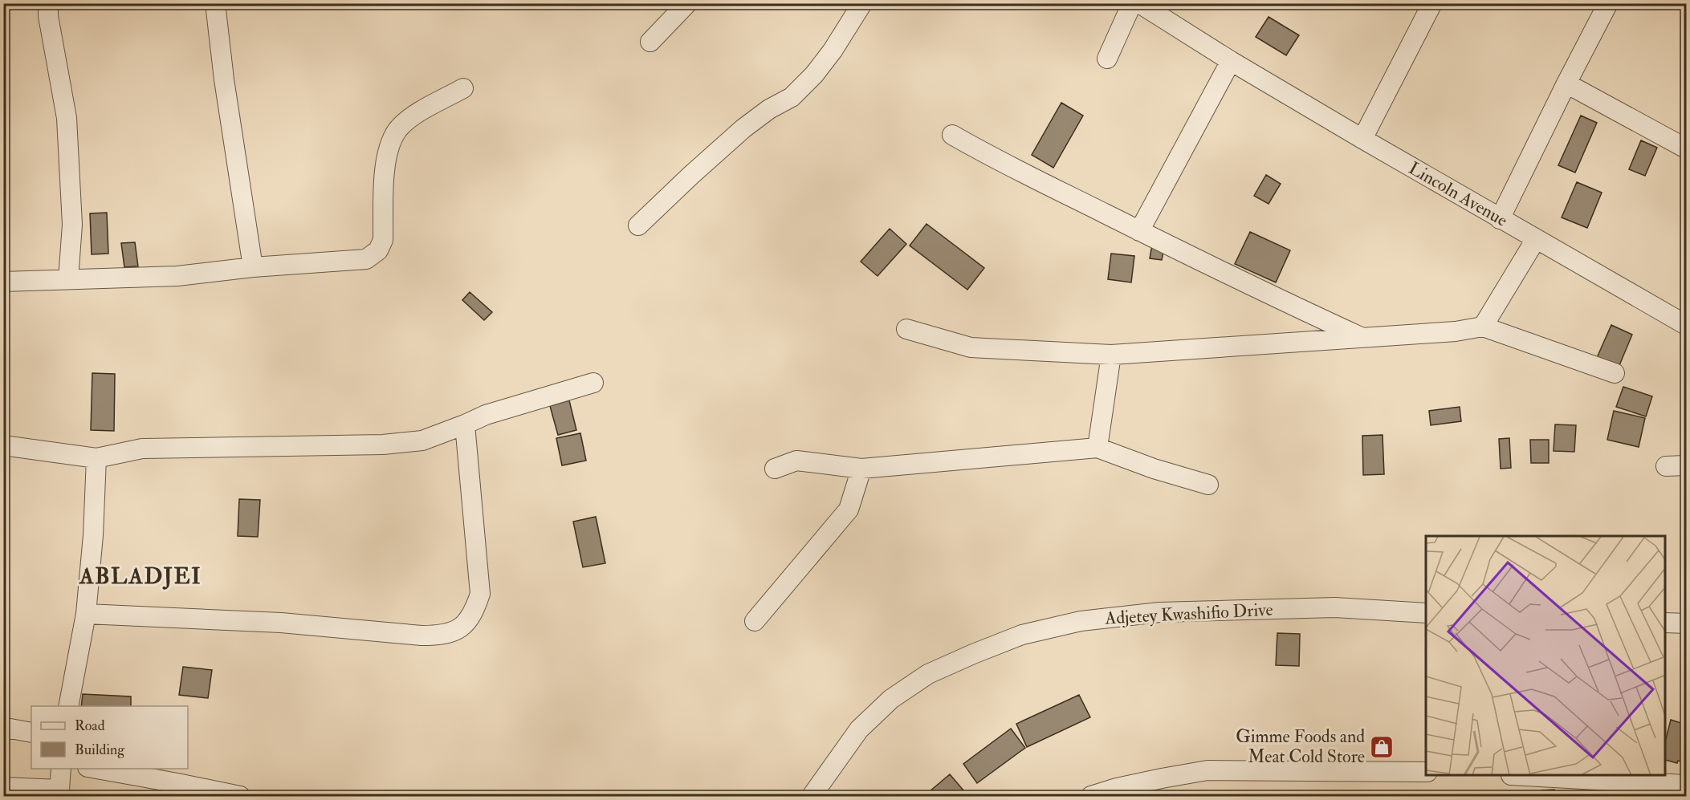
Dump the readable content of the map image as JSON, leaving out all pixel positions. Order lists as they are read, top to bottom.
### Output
{
  "streets": {
    "street": ["Lincoln Avenue", "Adjetey Kwashifio Drive"]
  },
  "districts": ["ABLADJEI"],
  "places": {
    "shop": ["Gimme Foods and Meat Cold Store"]
  },
  "legend": ["Road", "Building"]
}
